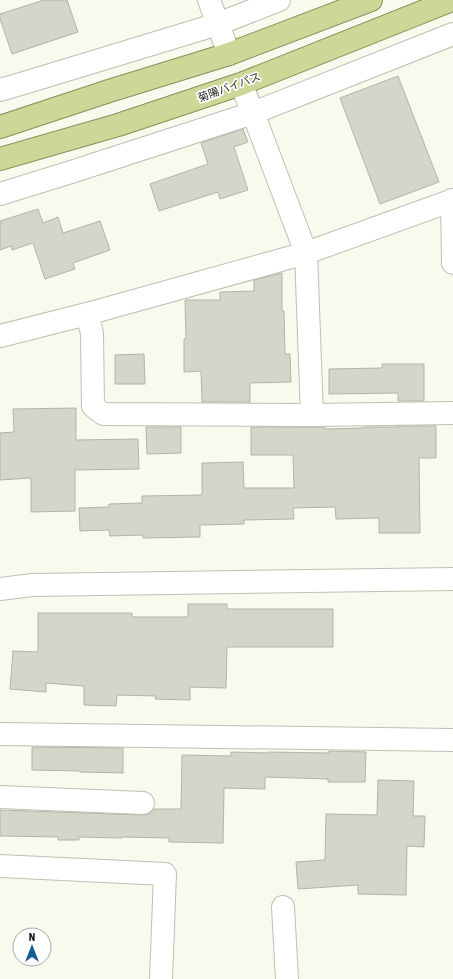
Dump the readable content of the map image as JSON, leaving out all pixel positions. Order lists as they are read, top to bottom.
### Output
{
  "streets": {
    "highway": ["菊陽バイパス"]
  },
  "north": "top"
}
